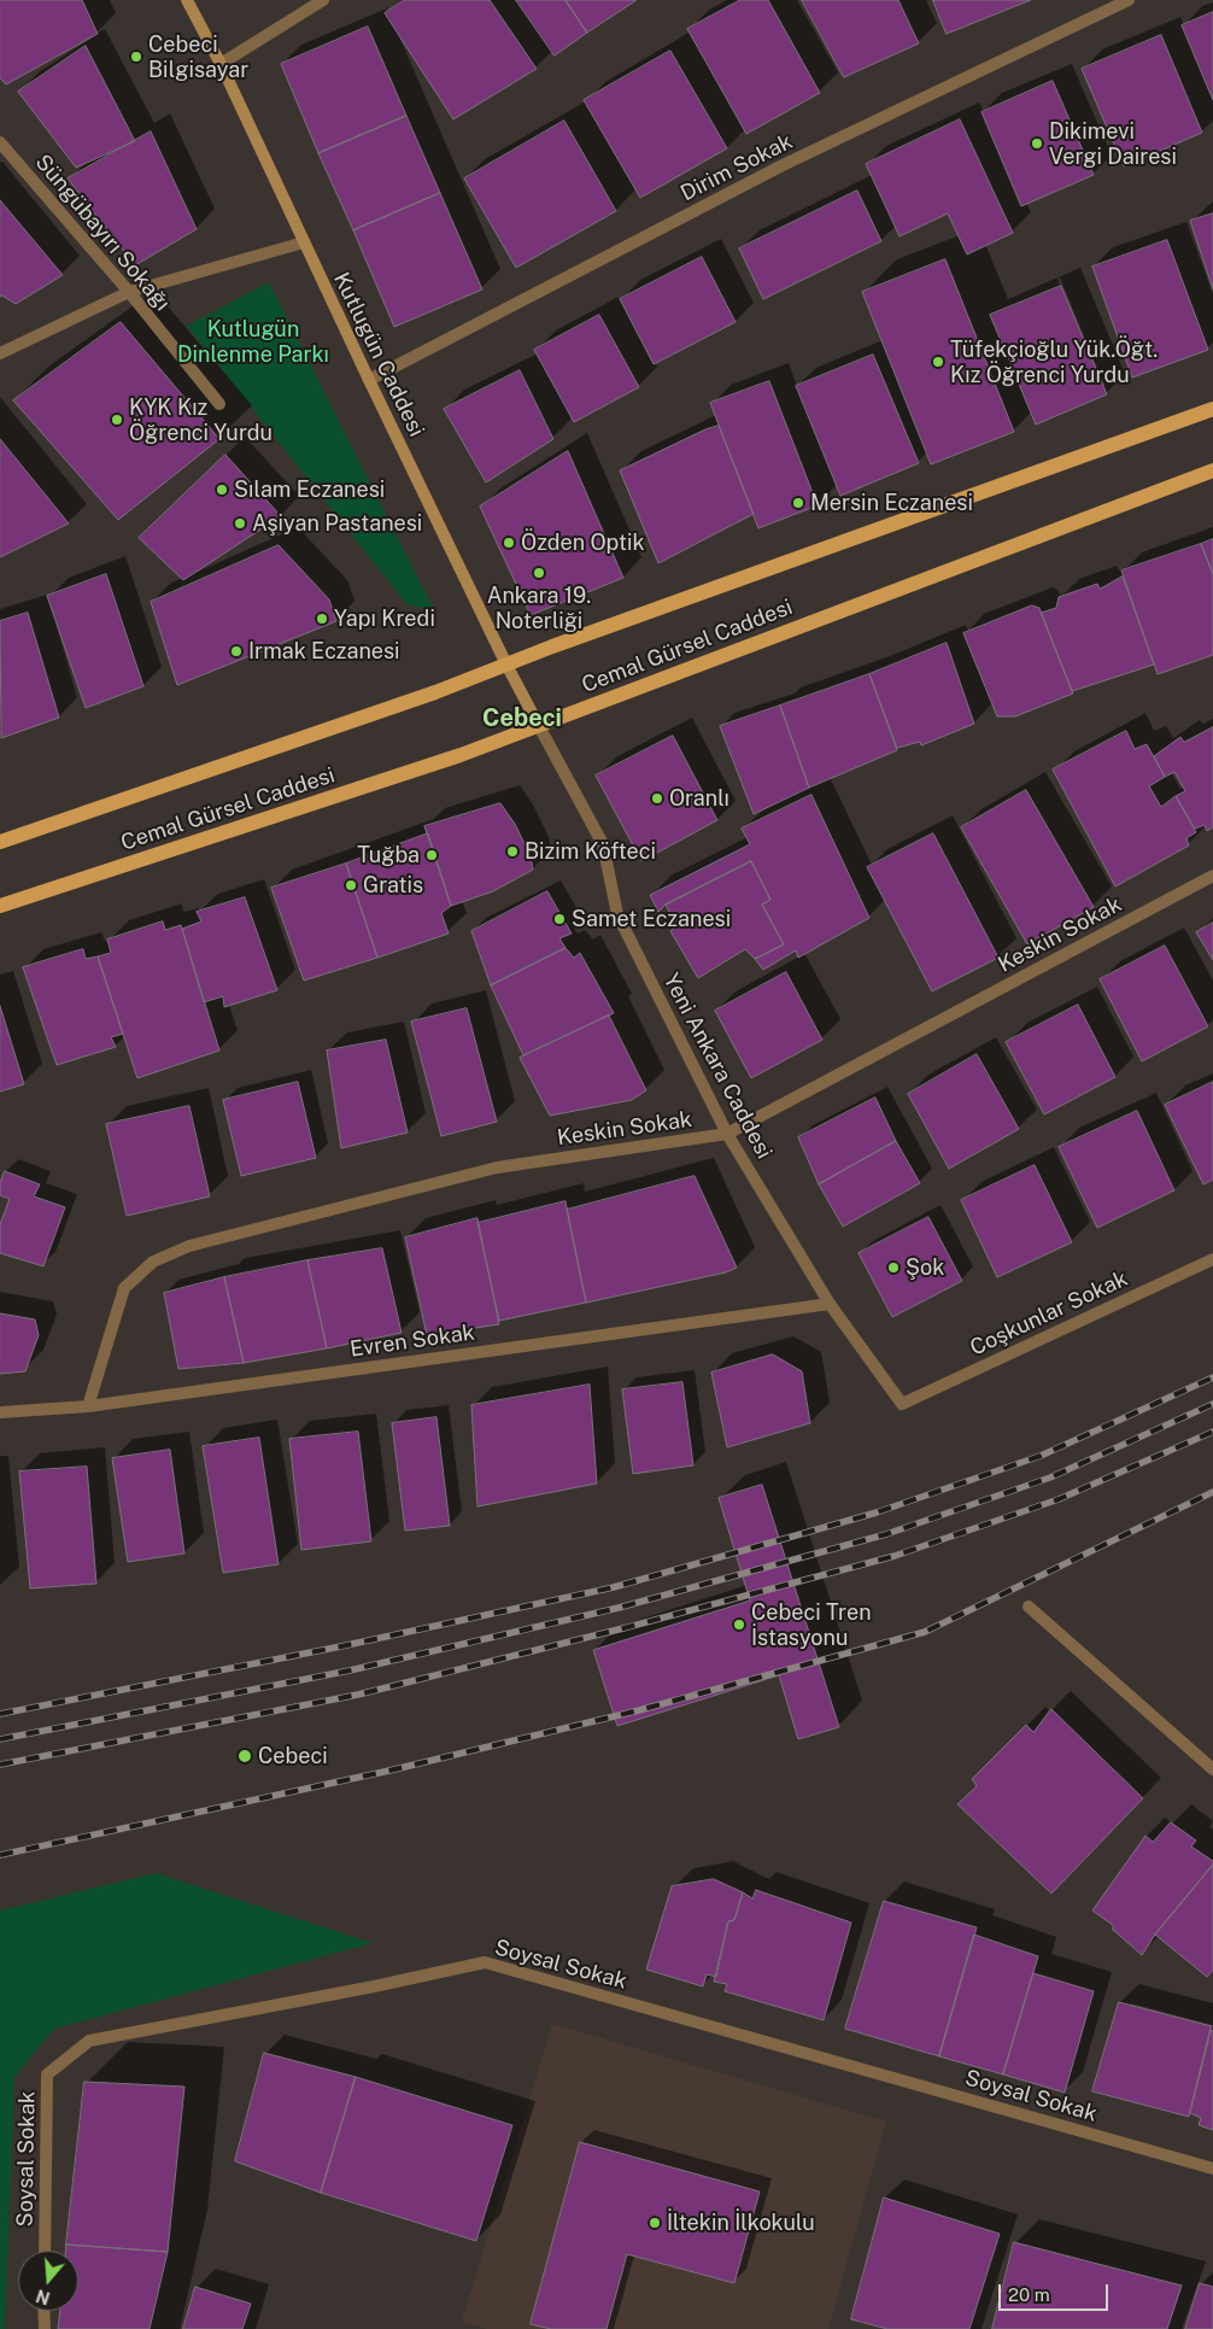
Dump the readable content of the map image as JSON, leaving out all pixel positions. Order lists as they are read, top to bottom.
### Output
{
  "streets": {
    "main road": ["Cemal Gürsel Caddesi"],
    "street": [
      "Dirim Sokak",
      "Süngübayırı Sokağı",
      "Kutlugün Caddesi",
      "Keskin Sokak",
      "Yeni Ankara Caddesi",
      "Coşkunlar Sokak",
      "Evren Sokak",
      "Soysal Sokak"
    ]
  },
  "crossings": [
    ["Dirim Sokak", "Kutlugün Caddesi"],
    ["Kutlugün Caddesi", "Cemal Gürsel Caddesi"],
    ["Kutlugün Caddesi", "Yeni Ankara Caddesi"],
    ["Cemal Gürsel Caddesi", "Yeni Ankara Caddesi"],
    ["Keskin Sokak", "Yeni Ankara Caddesi"],
    ["Keskin Sokak", "Evren Sokak"],
    ["Yeni Ankara Caddesi", "Coşkunlar Sokak"],
    ["Yeni Ankara Caddesi", "Evren Sokak"]
  ],
  "districts": ["Cebeci"],
  "parks": ["Kutlugün Dinlenme Parkı"],
  "places": [
    "Cebeci Bilgisayar",
    "Dikimevi Vergi Dairesi",
    "Tüfekçioğlu Yük.Öğt. Kız Öğrenci Yurdu",
    "KYK Kız Öğrenci Yurdu",
    "Sılam Eczanesi",
    "Mersin Eczanesi",
    "Aşiyan Pastanesi",
    "Özden Optik",
    "Ankara 19. Noterliği",
    "Yapı Kredi",
    "Irmak Eczanesi",
    "Oranlı",
    "Bizim Köfteci",
    "Tuğba",
    "Gratis",
    "Samet Eczanesi",
    "Şok",
    "Cebeci Tren İstasyonu",
    "Cebeci",
    "İltekin İlkokulu"
  ],
  "scale_bar": "20 m",
  "north": "bottom"
}
